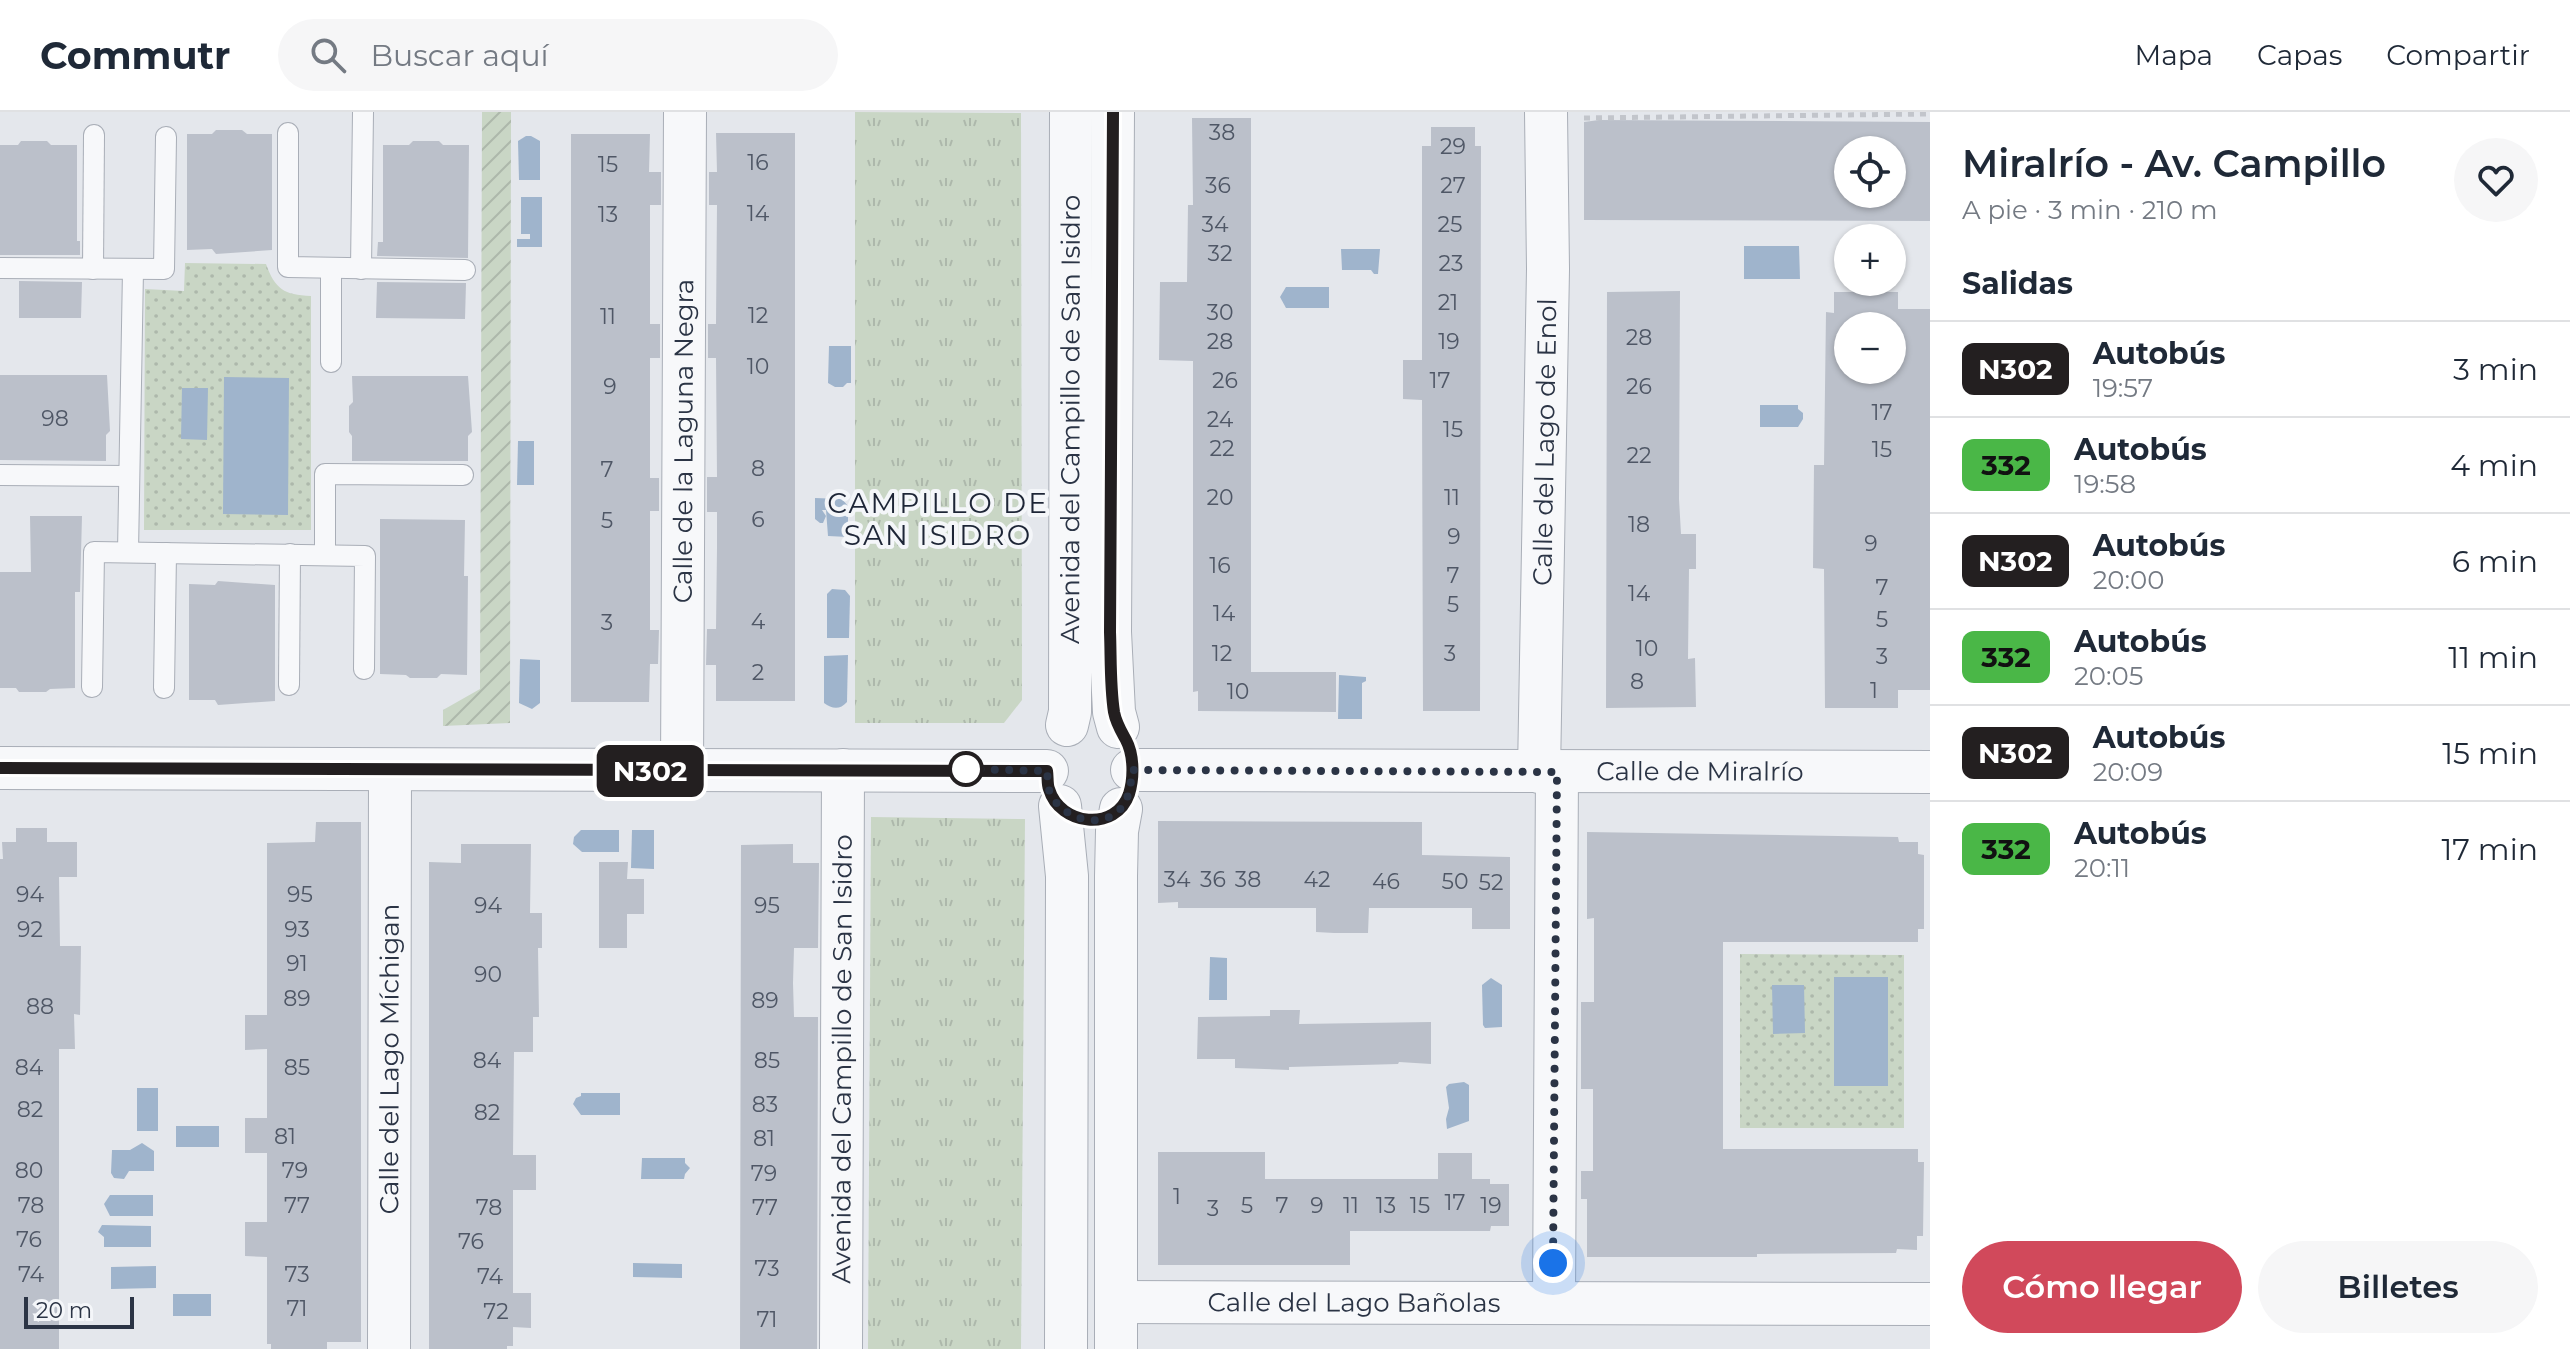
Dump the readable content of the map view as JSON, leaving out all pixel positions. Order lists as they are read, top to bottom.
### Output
{
  "streets": {
    "street": [
      "Avenida del Campillo de San Isidro",
      "Calle de la Laguna Negra",
      "Calle del Lago de Enol",
      "Calle de Miralrío",
      "Calle del Lago Míchigan",
      "Calle del Lago Bañolas"
    ]
  },
  "crossings": [
    ["Avenida del Campillo de San Isidro", "Calle de Miralrío"],
    ["Calle del Lago de Enol", "Calle de Miralrío"],
    ["Calle del Lago de Enol", "Calle del Lago Bañolas"]
  ],
  "districts": ["CAMPILLO DE SAN ISIDRO"],
  "lines": ["bus line N302"],
  "house_numbers": [
    "38",
    "29",
    "16",
    "15",
    "36",
    "27",
    "14",
    "13",
    "34",
    "25",
    "32",
    "23",
    "21",
    "30",
    "12",
    "11",
    "28",
    "28",
    "19",
    "10",
    "26",
    "17",
    "9",
    "26",
    "17",
    "98",
    "24",
    "15",
    "22",
    "15",
    "22",
    "8",
    "7",
    "20",
    "11",
    "6",
    "5",
    "18",
    "9",
    "9",
    "16",
    "7",
    "7",
    "14",
    "5",
    "14",
    "5",
    "4",
    "3",
    "10",
    "12",
    "3",
    "3",
    "2",
    "8",
    "1",
    "10",
    "34",
    "36",
    "38",
    "42",
    "46",
    "50",
    "52",
    "94",
    "95",
    "94",
    "95",
    "92",
    "93",
    "91",
    "90",
    "89",
    "89",
    "88",
    "84",
    "85",
    "84",
    "85",
    "83",
    "82",
    "82",
    "81",
    "81",
    "80",
    "79",
    "79",
    "1",
    "17",
    "78",
    "77",
    "5",
    "7",
    "9",
    "11",
    "13",
    "15",
    "19",
    "78",
    "77",
    "3",
    "76",
    "76",
    "73",
    "74",
    "73",
    "74",
    "71",
    "72",
    "71"
  ],
  "scale_bar": "20 m",
  "page": {
    "header": "Commutr",
    "search": "Buscar aquí",
    "nav": ["Mapa", "Capas", "Compartir"],
    "on_map": "N302",
    "heading": [
      ["Miralrío - Av. Campillo", "A pie · 3 min · 210 m"],
      "Salidas"
    ],
    "map_buttons": ["+", "−"],
    "list": [
      {
        "mark": "N302",
        "name": "Autobús",
        "note": "19:57",
        "value": "3 min"
      },
      {
        "mark": "332",
        "name": "Autobús",
        "note": "19:58",
        "value": "4 min"
      },
      {
        "mark": "N302",
        "name": "Autobús",
        "note": "20:00",
        "value": "6 min"
      },
      {
        "mark": "332",
        "name": "Autobús",
        "note": "20:05",
        "value": "11 min"
      },
      {
        "mark": "N302",
        "name": "Autobús",
        "note": "20:09",
        "value": "15 min"
      },
      {
        "mark": "332",
        "name": "Autobús",
        "note": "20:11",
        "value": "17 min"
      }
    ],
    "buttons": ["Cómo llegar", "Billetes"],
    "scale": "20 m"
  }
}
